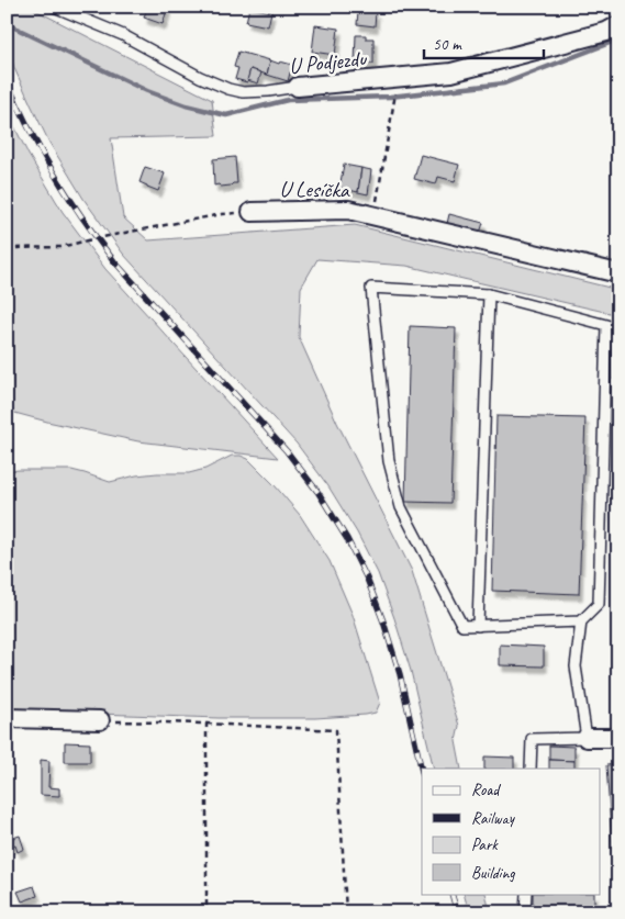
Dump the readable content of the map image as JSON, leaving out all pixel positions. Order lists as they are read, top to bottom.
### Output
{
  "streets": {
    "street": ["U Podjezdu", "U Lesíčka"]
  },
  "legend": [
    "Road",
    "Railway",
    "Park",
    "Building"
  ],
  "scale_bar": "50 m"
}
